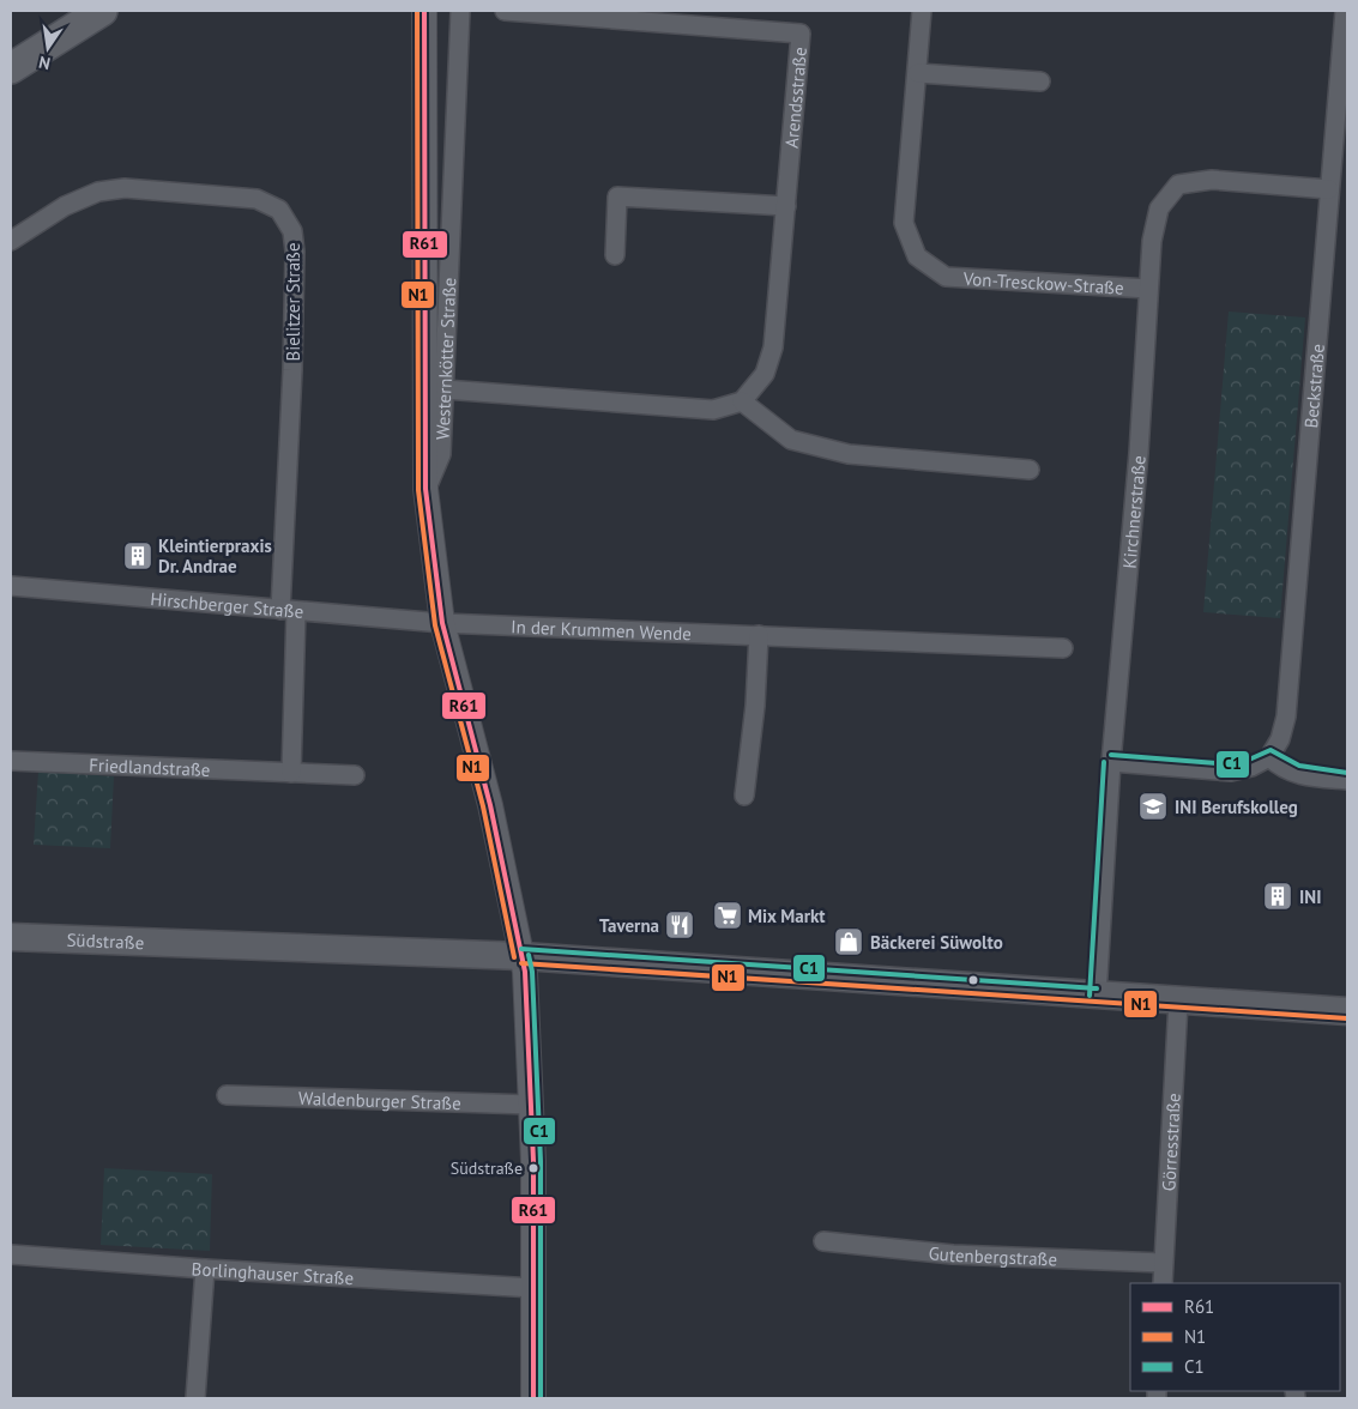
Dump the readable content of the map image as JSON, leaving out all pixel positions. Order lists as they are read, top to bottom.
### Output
{
  "streets": {
    "main road": ["Südstraße"],
    "street": [
      "Arendsstraße",
      "Von-Tresckow-Straße",
      "Bielitzer Straße",
      "Westernkötter Straße",
      "Beckstraße",
      "Kirchnerstraße",
      "Hirschberger Straße",
      "In der Krummen Wende",
      "Friedlandstraße",
      "Waldenburger Straße",
      "Görresstraße",
      "Gutenbergstraße",
      "Borlinghauser Straße"
    ]
  },
  "crossings": [
    ["Von-Tresckow-Straße", "Kirchnerstraße"],
    ["Bielitzer Straße", "Hirschberger Straße"],
    ["Westernkötter Straße", "Hirschberger Straße"],
    ["Westernkötter Straße", "In der Krummen Wende"],
    ["Westernkötter Straße", "Südstraße"],
    ["Westernkötter Straße", "Waldenburger Straße"],
    ["Westernkötter Straße", "Borlinghauser Straße"],
    ["Beckstraße", "Kirchnerstraße"],
    ["Kirchnerstraße", "Südstraße"],
    ["Hirschberger Straße", "In der Krummen Wende"],
    ["Südstraße", "Görresstraße"],
    ["Görresstraße", "Gutenbergstraße"]
  ],
  "places": {
    "building": ["Kleintierpraxis Dr. Andrae", "INI"],
    "school or university": ["INI Berufskolleg"],
    "supermarket": ["Mix Markt"],
    "restaurant": ["Taverna"],
    "shop": ["Bäckerei Süwolto"],
    "other": ["Südstraße"]
  },
  "lines": ["transit line R61", "transit line N1", "transit line C1"],
  "legend": ["R61", "N1", "C1"],
  "north": "bottom"
}
